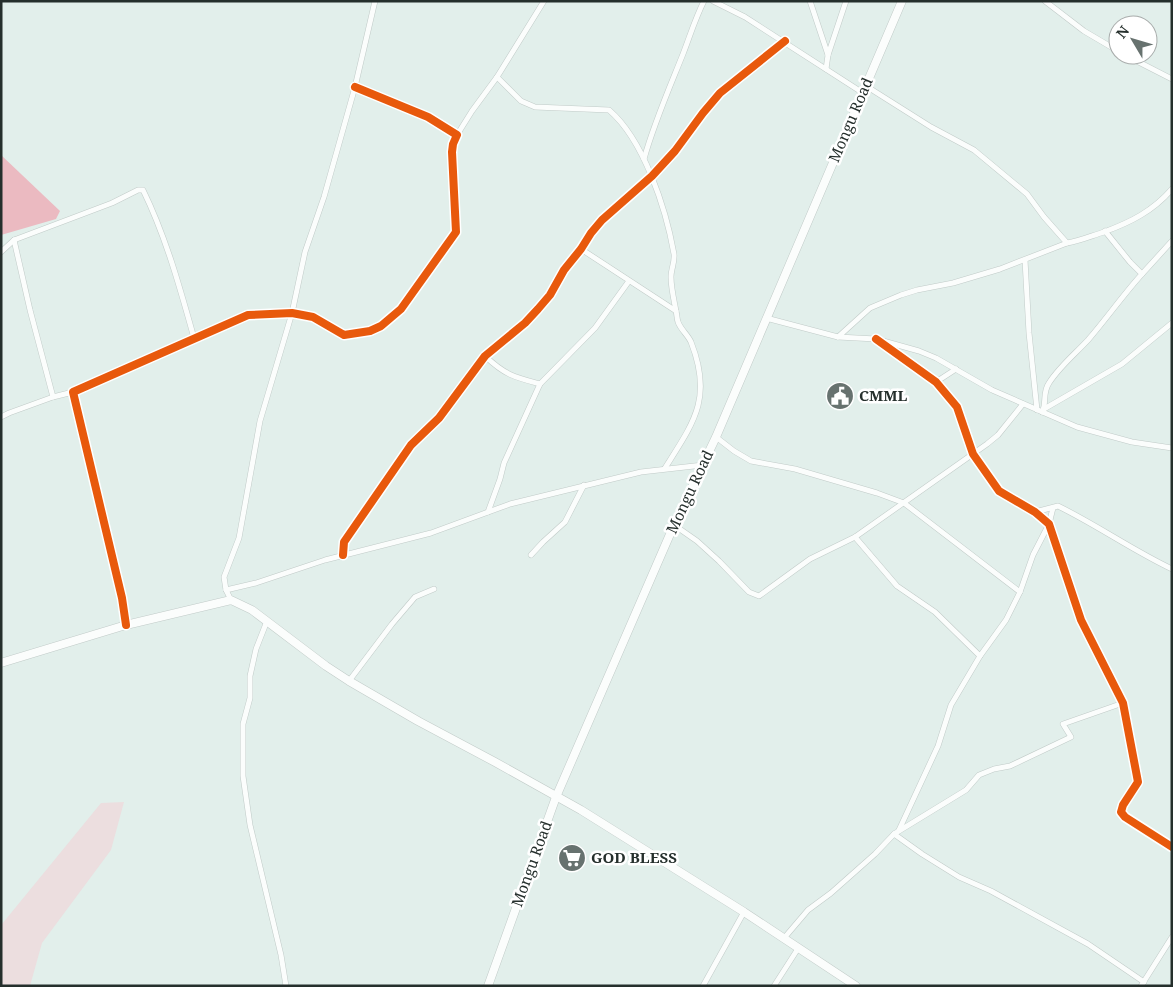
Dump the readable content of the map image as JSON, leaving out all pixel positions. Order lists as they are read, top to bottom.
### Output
{
  "streets": {
    "main road": ["Mongu Road"]
  },
  "places": {
    "public building": ["CMML"],
    "supermarket": ["GOD BLESS"]
  },
  "north": "top left"
}
